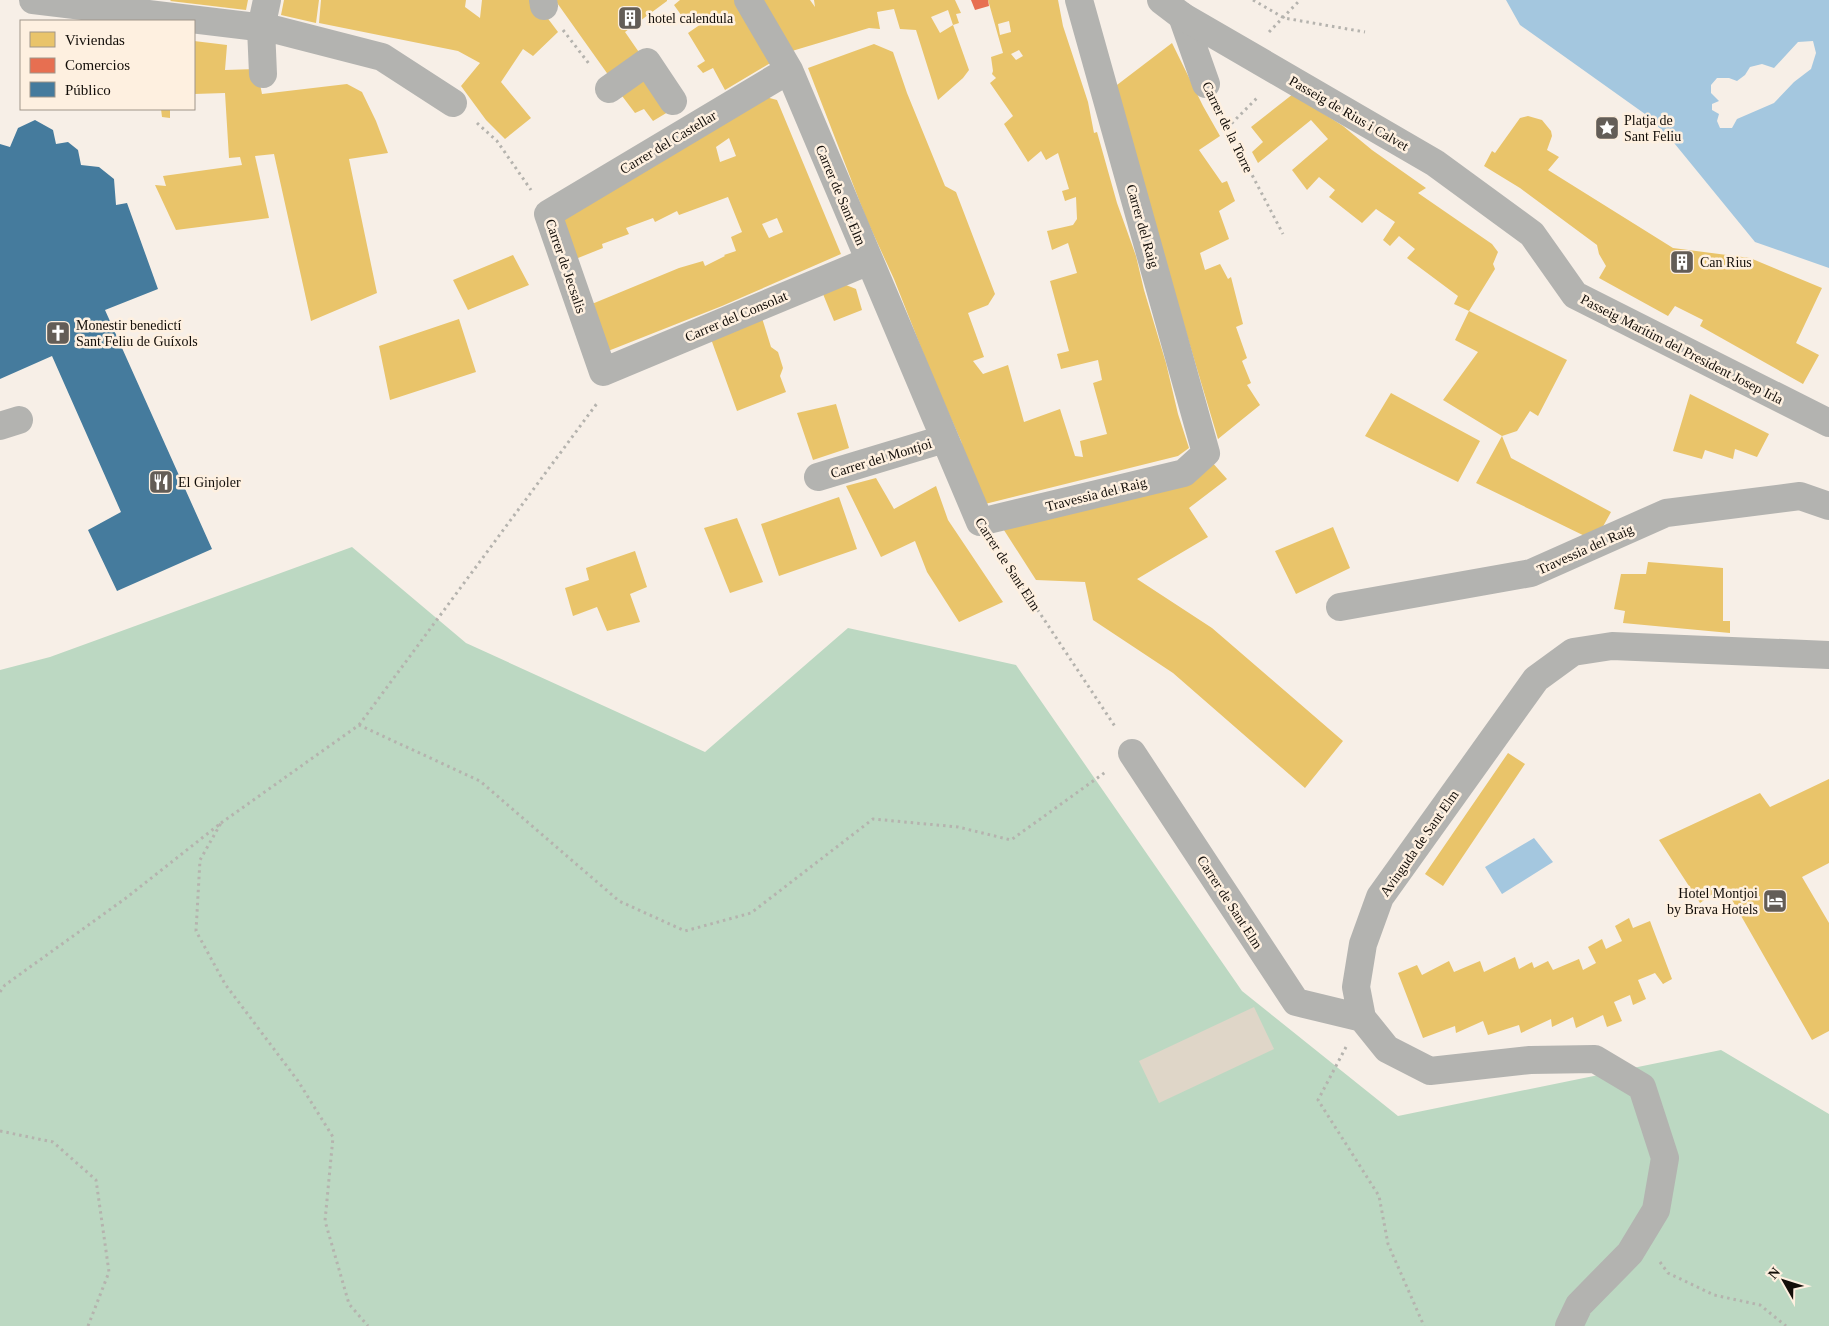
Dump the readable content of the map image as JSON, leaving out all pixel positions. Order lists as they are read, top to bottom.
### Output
{
  "streets": {
    "street": [
      "Passeig de Rius i Calvet",
      "Carrer de la Torre",
      "Carrer del Castellar",
      "Carrer de Sant Elm",
      "Carrer del Raig",
      "Carrer de Jecsalis",
      "Carrer del Consolat",
      "Passeig Marítim del President Josep Irla",
      "Carrer del Montjoi",
      "Travessia del Raig",
      "Avinguda de Sant Elm"
    ]
  },
  "crossings": [
    ["Passeig de Rius i Calvet", "Carrer de la Torre"],
    ["Passeig de Rius i Calvet", "Passeig Marítim del President Josep Irla"],
    ["Carrer del Castellar", "Carrer de Sant Elm"],
    ["Carrer del Castellar", "Carrer de Jecsalis"],
    ["Carrer de Sant Elm", "Carrer del Consolat"],
    ["Carrer de Sant Elm", "Carrer del Montjoi"],
    ["Carrer de Sant Elm", "Travessia del Raig"],
    ["Carrer de Sant Elm", "Avinguda de Sant Elm"],
    ["Carrer del Raig", "Travessia del Raig"],
    ["Carrer de Jecsalis", "Carrer del Consolat"]
  ],
  "places": {
    "building": ["hotel calendula", "Can Rius"],
    "place": ["Platja de Sant Feliu"],
    "church": ["Monestir benedictí Sant Feliu de Guíxols"],
    "restaurant": ["El Ginjoler"],
    "hotel": ["Hotel Montjoi by Brava Hotels"]
  },
  "legend": ["Viviendas", "Comercios", "Público"],
  "north": "top left"
}
